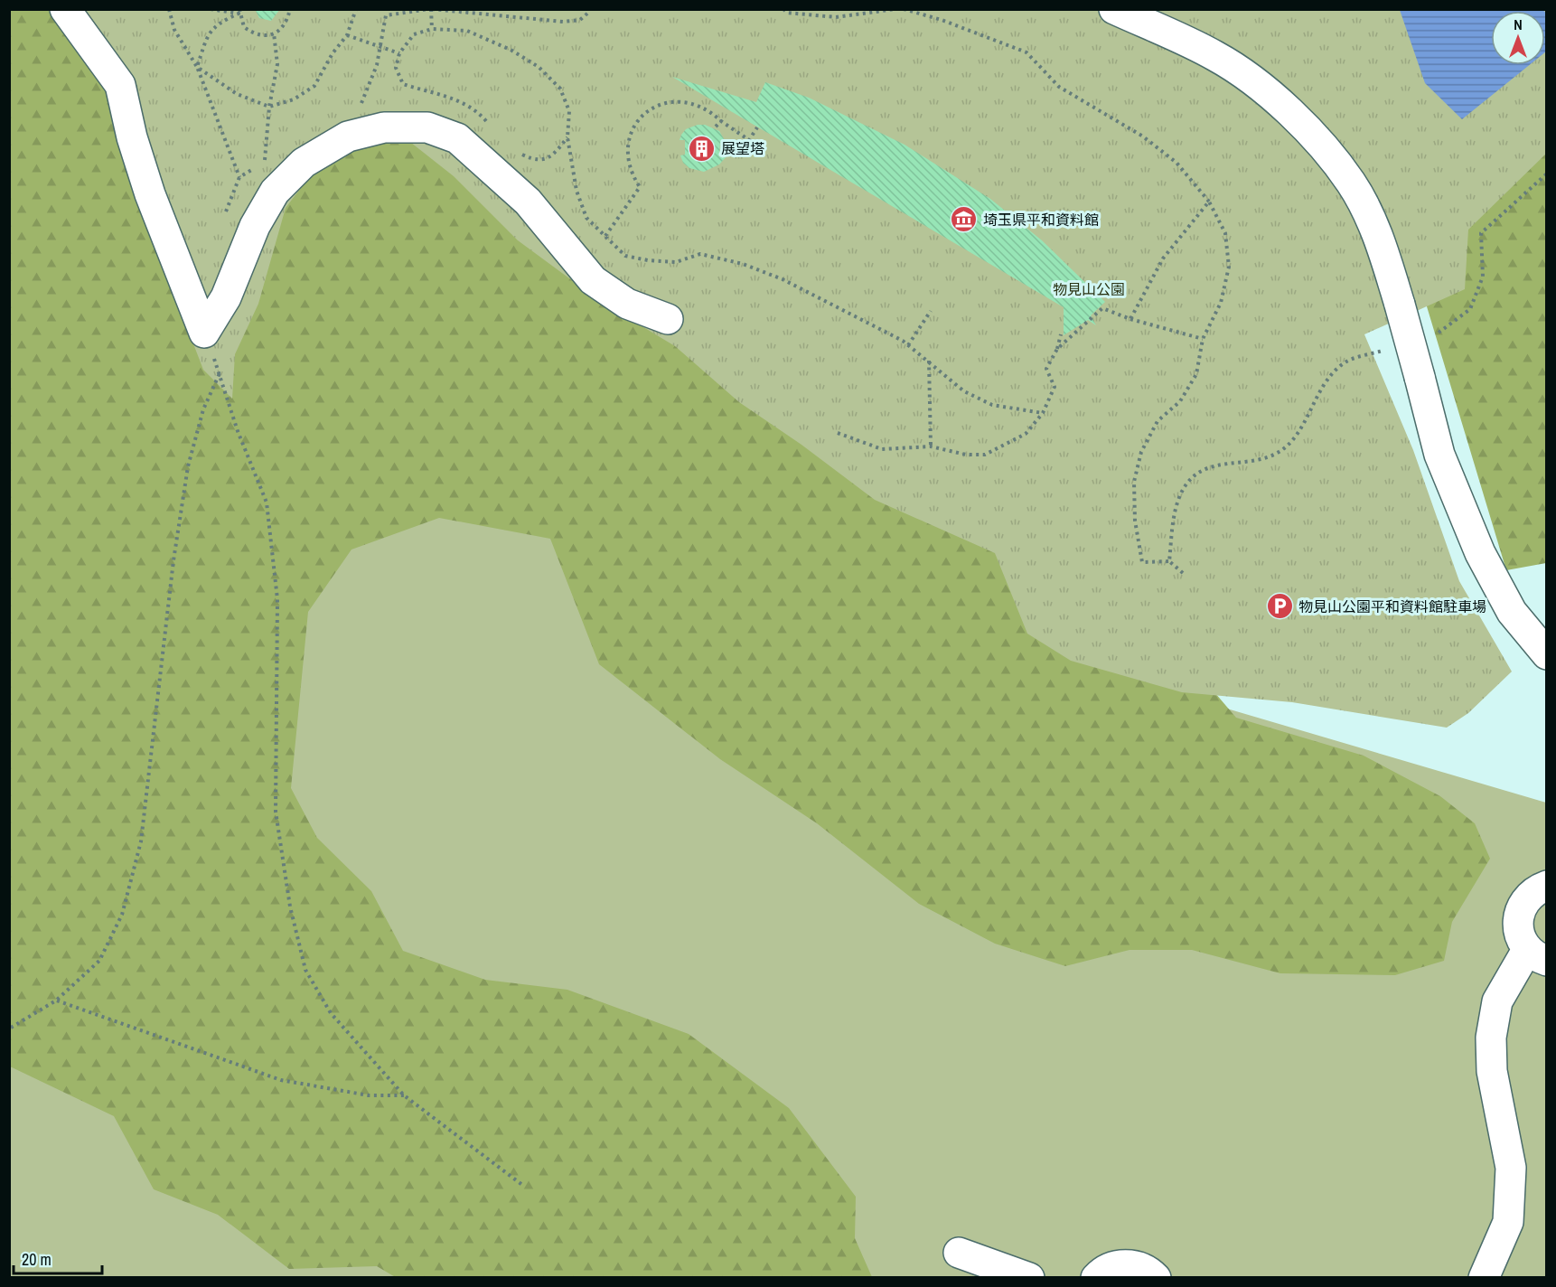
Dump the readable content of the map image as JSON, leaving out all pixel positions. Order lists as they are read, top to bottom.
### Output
{
  "parks": ["物見山公園"],
  "places": {
    "building": ["展望塔"],
    "museum": ["埼玉県平和資料館"],
    "parking": ["物見山公園平和資料館駐車場"]
  },
  "scale_bar": "20 m",
  "north": "top"
}
